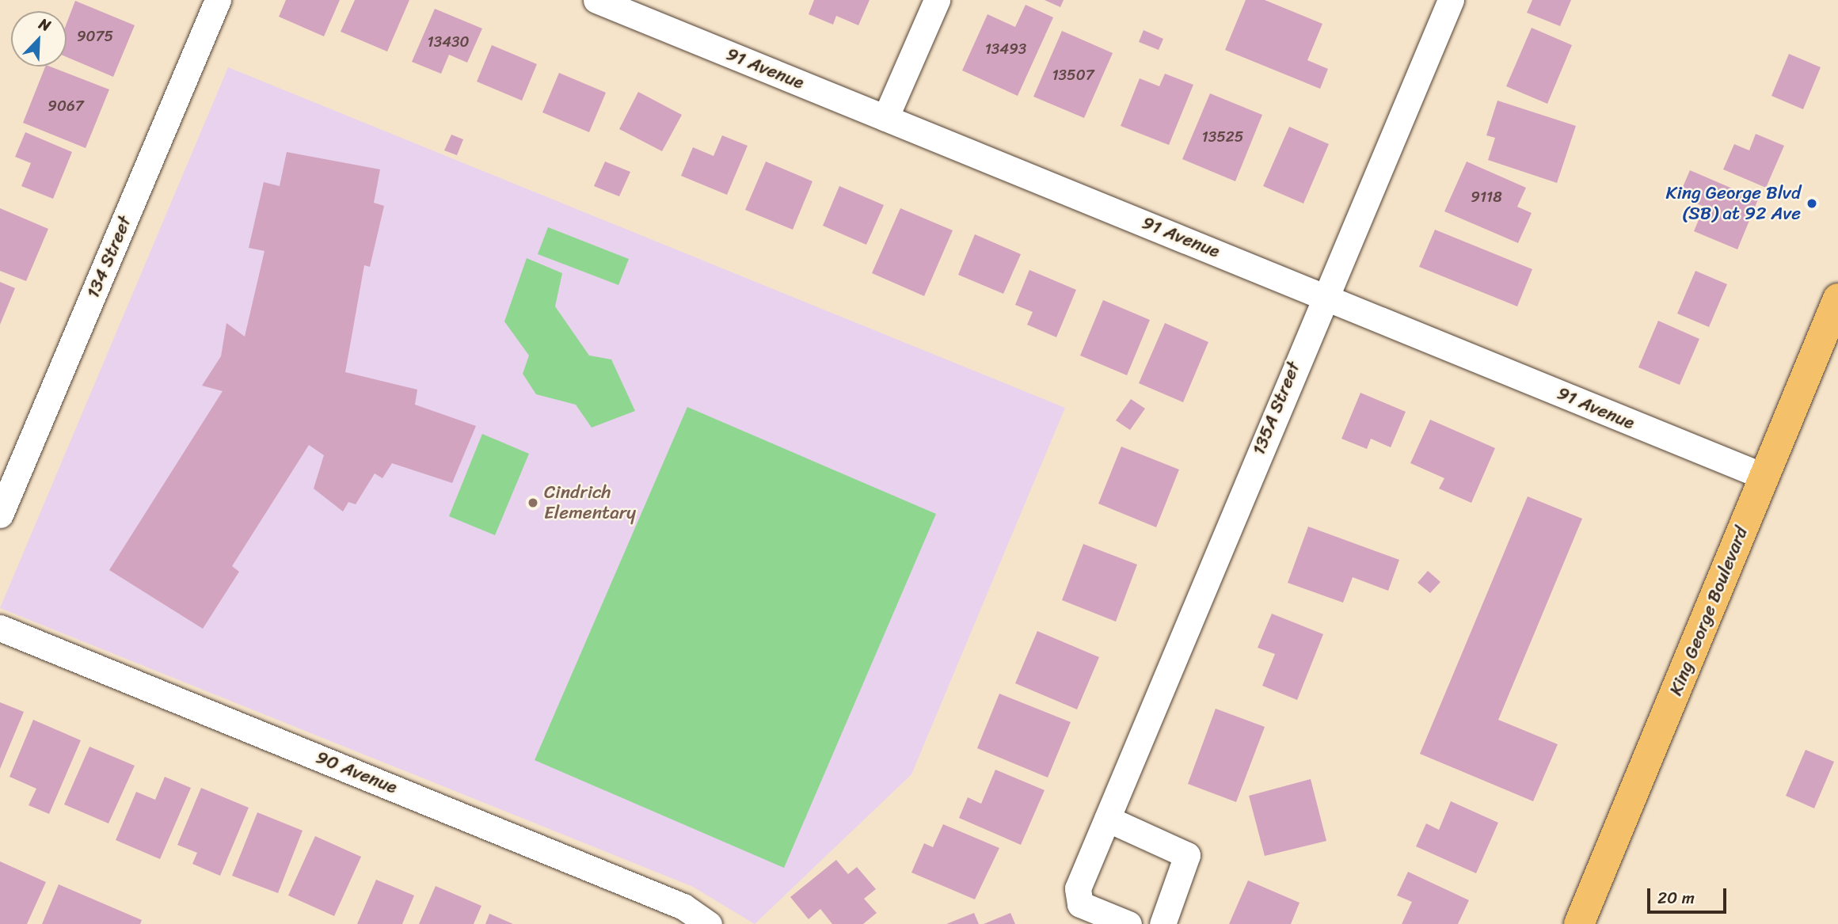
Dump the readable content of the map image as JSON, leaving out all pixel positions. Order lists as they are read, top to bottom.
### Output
{
  "streets": {
    "main road": ["King George Boulevard"],
    "street": [
      "91 Avenue",
      "134 Street",
      "135A Street",
      "90 Avenue"
    ]
  },
  "crossings": [
    ["91 Avenue", "135A Street"],
    ["91 Avenue", "King George Boulevard"]
  ],
  "places": ["King George Blvd (SB) at 92 Ave", "Cindrich Elementary"],
  "house_numbers": [
    "9075",
    "13430",
    "13493",
    "13507",
    "9067",
    "13525",
    "9118"
  ],
  "scale_bar": "20 m",
  "north": "top right"
}
